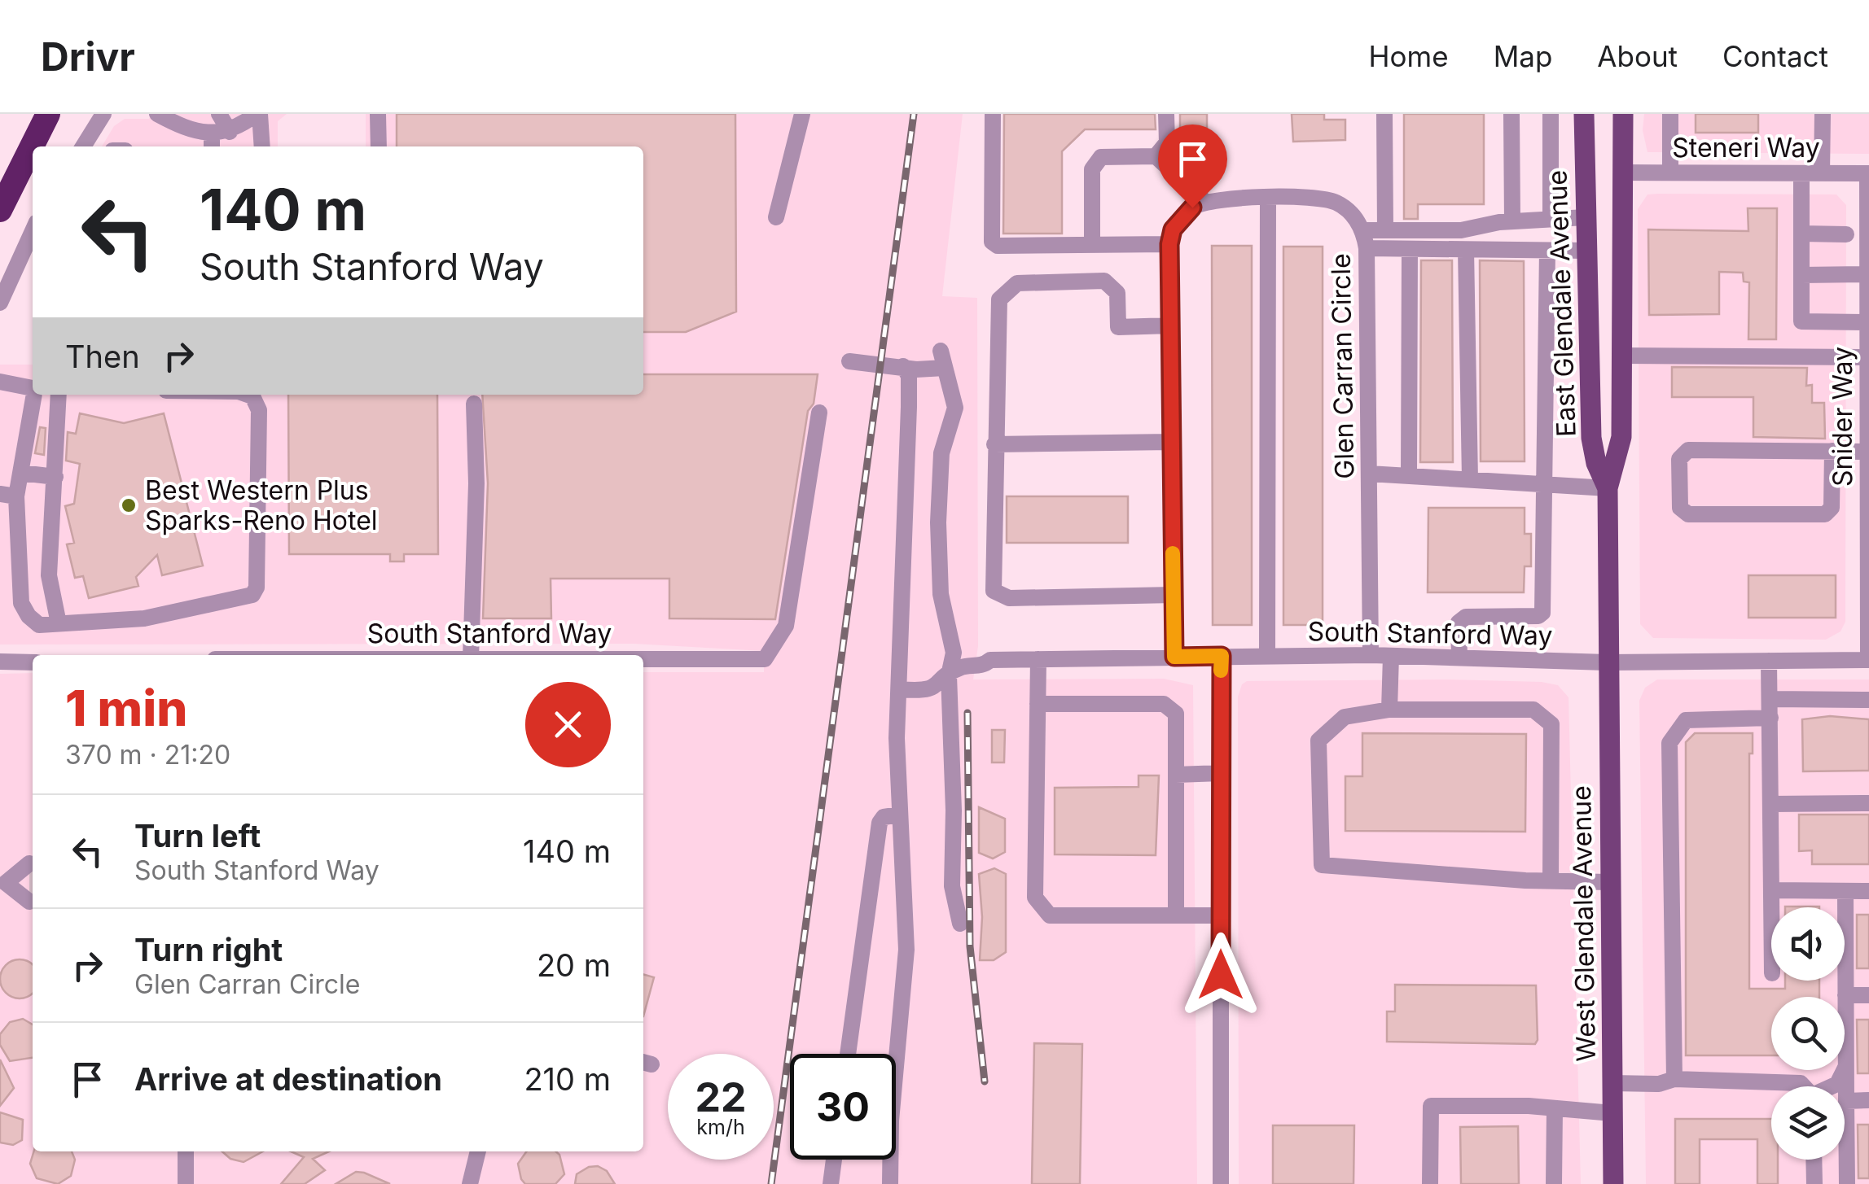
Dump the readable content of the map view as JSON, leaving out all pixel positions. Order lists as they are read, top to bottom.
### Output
{
  "streets": {
    "main road": ["East Glendale Avenue", "West Glendale Avenue"],
    "street": [
      "Steneri Way",
      "Glen Carran Circle",
      "Snider Way",
      "South Stanford Way"
    ]
  },
  "crossings": [
    ["Steneri Way", "East Glendale Avenue"],
    ["Steneri Way", "Snider Way"],
    ["East Glendale Avenue", "South Stanford Way"],
    ["East Glendale Avenue", "West Glendale Avenue"],
    ["Glen Carran Circle", "South Stanford Way"],
    ["Snider Way", "South Stanford Way"],
    ["South Stanford Way", "West Glendale Avenue"]
  ],
  "places": ["Best Western Plus Sparks-Reno Hotel"],
  "page": {
    "header": "Drivr",
    "nav": [
      "Home",
      "Map",
      "About",
      "Contact"
    ],
    "turn": ["140 m", "South Stanford Way"],
    "then": "Then",
    "heading": ["1 min", "370 m · 21:20"],
    "list": [
      {
        "name": "Turn left",
        "note": "South Stanford Way",
        "value": "140 m"
      },
      {
        "name": "Turn right",
        "note": "Glen Carran Circle",
        "value": "20 m"
      },
      {
        "name": "Arrive at destination",
        "value": "210 m"
      }
    ],
    "speed": "22 km/h",
    "limit": "30"
  }
}
